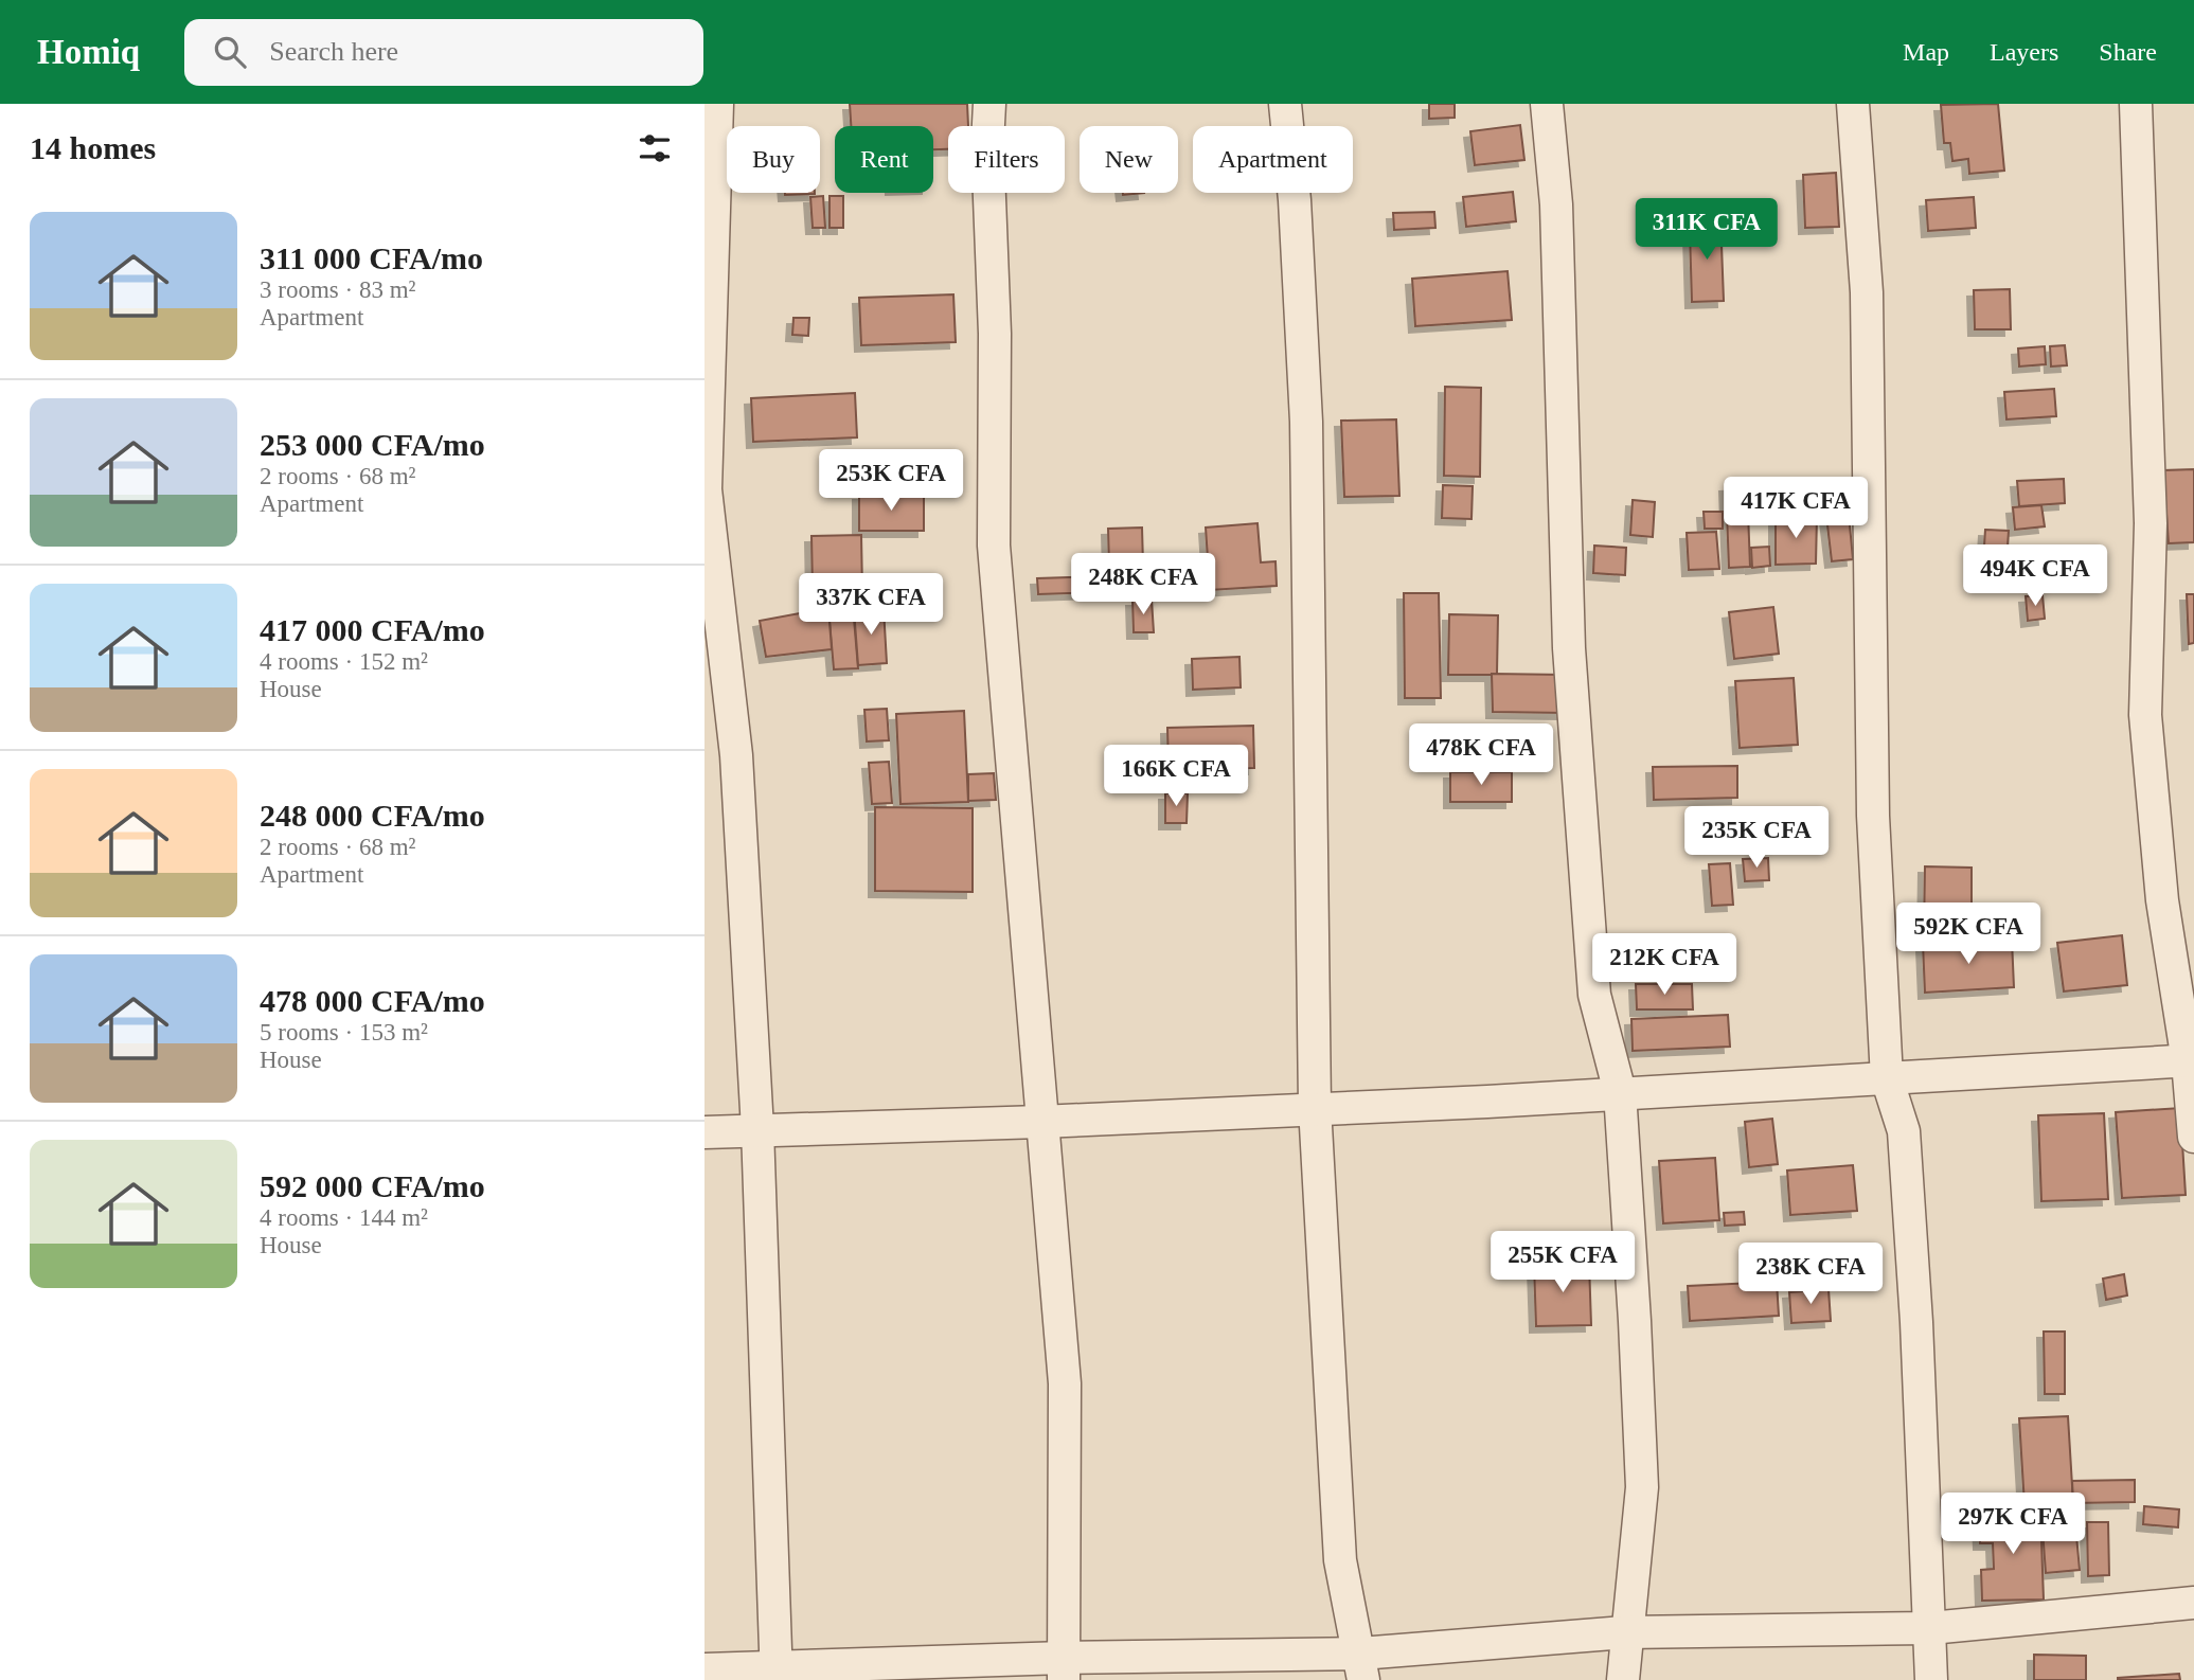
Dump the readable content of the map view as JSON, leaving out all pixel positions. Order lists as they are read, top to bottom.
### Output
{
  "page": {
    "header": "Homiq",
    "search": "Search here",
    "nav": ["Map", "Layers", "Share"],
    "heading": "14 homes",
    "chip": [
      "Buy",
      "Rent",
      "Filters",
      "New",
      "Apartment"
    ],
    "list": [
      {
        "name": "311 000 CFA/mo",
        "note": "3 rooms · 83 m² · Apartment"
      },
      {
        "name": "253 000 CFA/mo",
        "note": "2 rooms · 68 m² · Apartment"
      },
      {
        "name": "417 000 CFA/mo",
        "note": "4 rooms · 152 m² · House"
      },
      {
        "name": "248 000 CFA/mo",
        "note": "2 rooms · 68 m² · Apartment"
      },
      {
        "name": "478 000 CFA/mo",
        "note": "5 rooms · 153 m² · House"
      },
      {
        "name": "592 000 CFA/mo",
        "note": "4 rooms · 144 m² · House"
      }
    ],
    "price": [
      "311K CFA",
      "253K CFA",
      "417K CFA",
      "494K CFA",
      "248K CFA",
      "337K CFA",
      "478K CFA",
      "166K CFA",
      "235K CFA",
      "592K CFA",
      "212K CFA",
      "255K CFA",
      "238K CFA",
      "297K CFA"
    ]
  }
}
